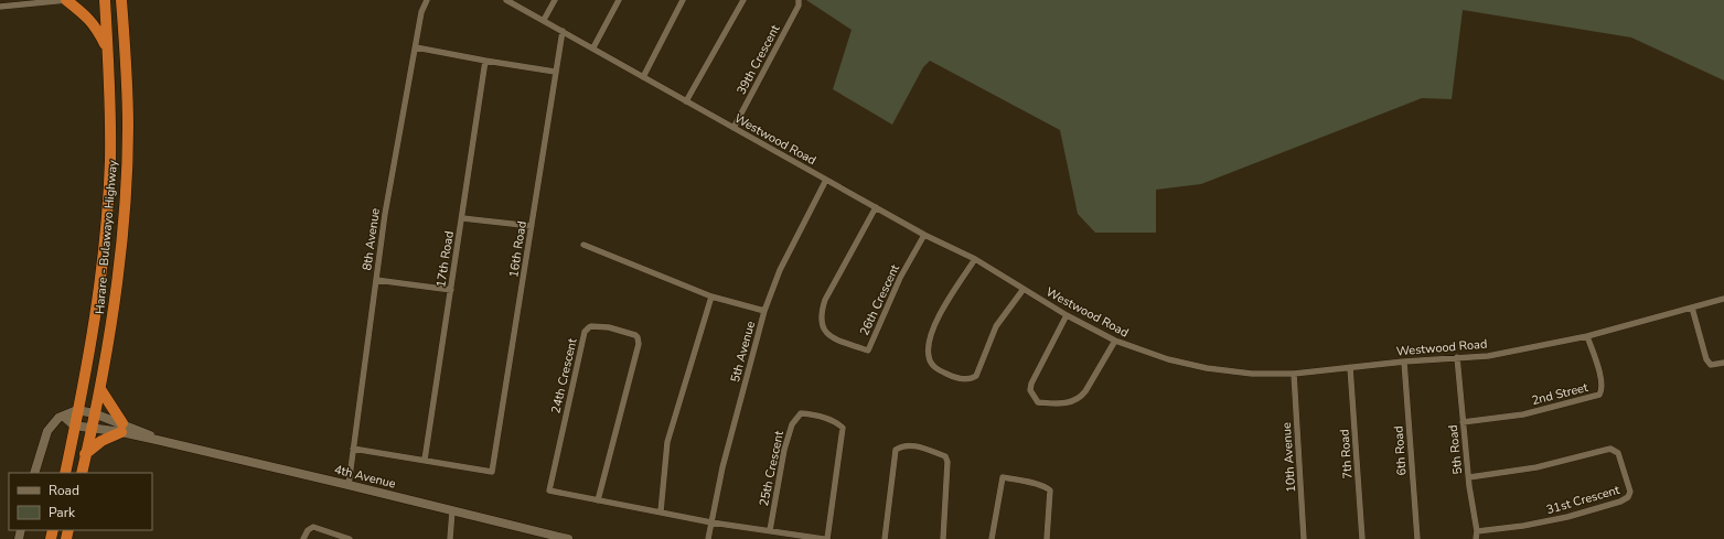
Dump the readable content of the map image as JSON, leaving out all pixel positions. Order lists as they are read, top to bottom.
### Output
{
  "streets": {
    "highway": ["Harare - Bulawayo Highway"],
    "street": [
      "39th Crescent",
      "Westwood Road",
      "8th Avenue",
      "16th Road",
      "17th Road",
      "26th Crescent",
      "5th Avenue",
      "24th Crescent",
      "2nd Street",
      "5th Road",
      "6th Road",
      "7th Road",
      "10th Avenue",
      "25th Crescent",
      "4th Avenue",
      "31st Crescent"
    ]
  },
  "crossings": [
    ["39th Crescent", "Westwood Road"],
    ["Westwood Road", "16th Road"],
    ["Westwood Road", "26th Crescent"],
    ["Westwood Road", "5th Avenue"],
    ["Westwood Road", "2nd Street"],
    ["Westwood Road", "5th Road"],
    ["Westwood Road", "6th Road"],
    ["Westwood Road", "7th Road"],
    ["Westwood Road", "10th Avenue"],
    ["8th Avenue", "4th Avenue"],
    ["16th Road", "17th Road"],
    ["2nd Street", "5th Road"],
    ["5th Road", "31st Crescent"]
  ],
  "legend": ["Road", "Park"]
}
